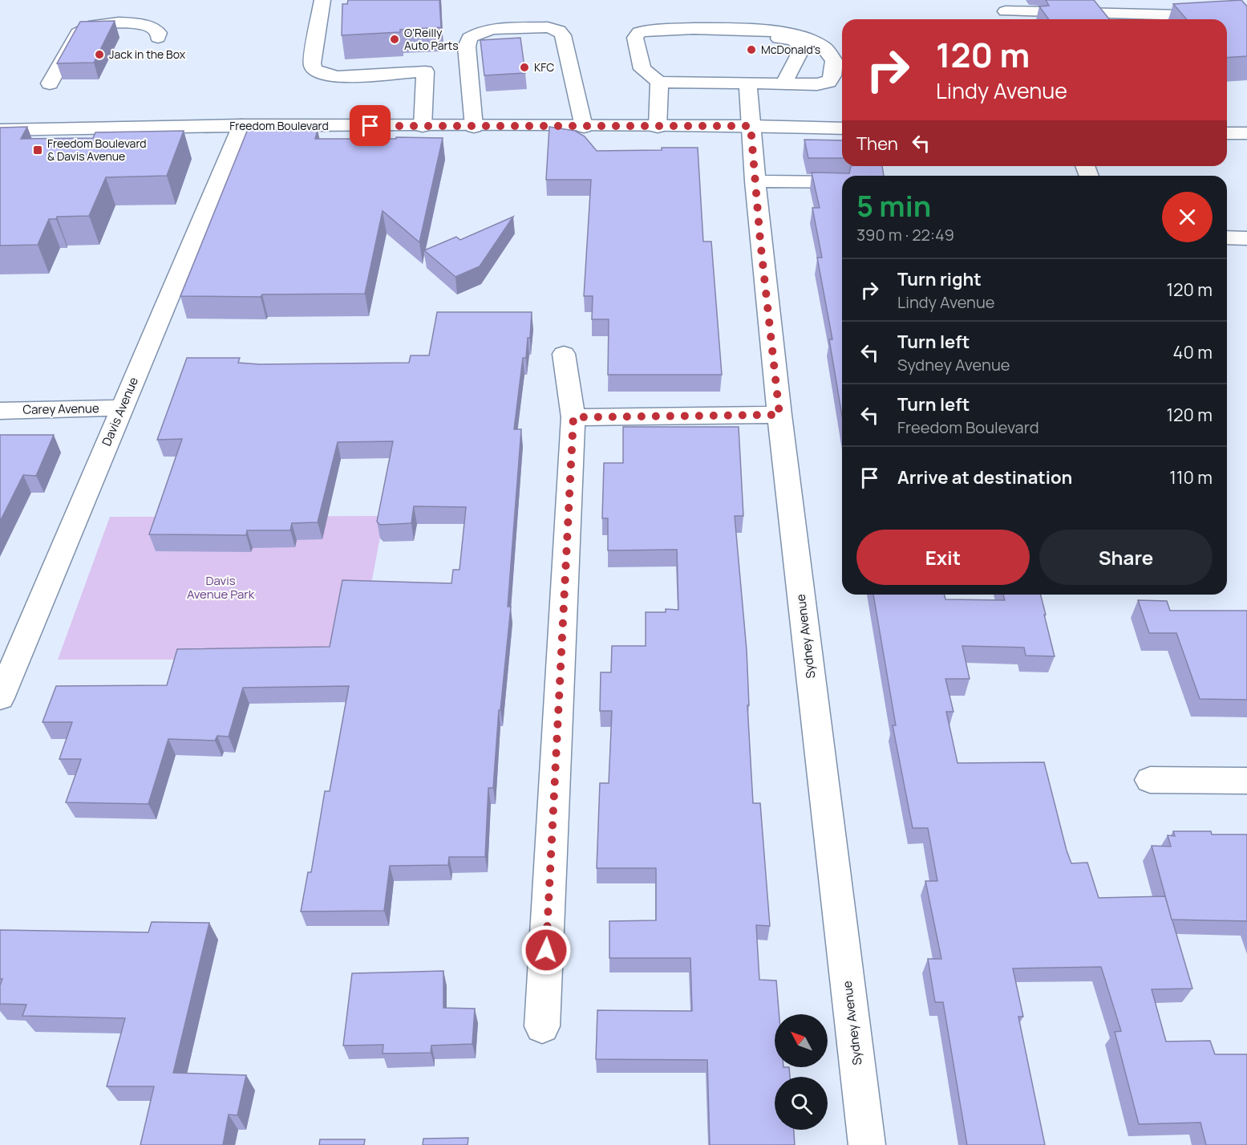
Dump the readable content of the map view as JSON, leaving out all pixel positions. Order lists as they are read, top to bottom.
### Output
{
  "streets": {
    "street": [
      "Freedom Boulevard",
      "Carey Avenue",
      "Davis Avenue",
      "Sydney Avenue"
    ]
  },
  "crossings": [
    ["Freedom Boulevard", "Davis Avenue"],
    ["Freedom Boulevard", "Sydney Avenue"],
    ["Carey Avenue", "Davis Avenue"]
  ],
  "parks": ["Davis Avenue Park"],
  "places": {
    "other": [
      "O'Reilly Auto Parts",
      "McDonald's",
      "Jack in the Box",
      "KFC"
    ],
    "transit": ["Freedom Boulevard & Davis Avenue"]
  },
  "north": "top left",
  "page": {
    "turn": ["120 m", "Lindy Avenue"],
    "then": "Then",
    "heading": ["5 min", "390 m · 22:49"],
    "list": [
      {
        "name": "Turn right",
        "note": "Lindy Avenue",
        "value": "120 m"
      },
      {
        "name": "Turn left",
        "note": "Sydney Avenue",
        "value": "40 m"
      },
      {
        "name": "Turn left",
        "note": "Freedom Boulevard",
        "value": "120 m"
      },
      {
        "name": "Arrive at destination",
        "value": "110 m"
      }
    ],
    "buttons": ["Exit", "Share"]
  }
}
